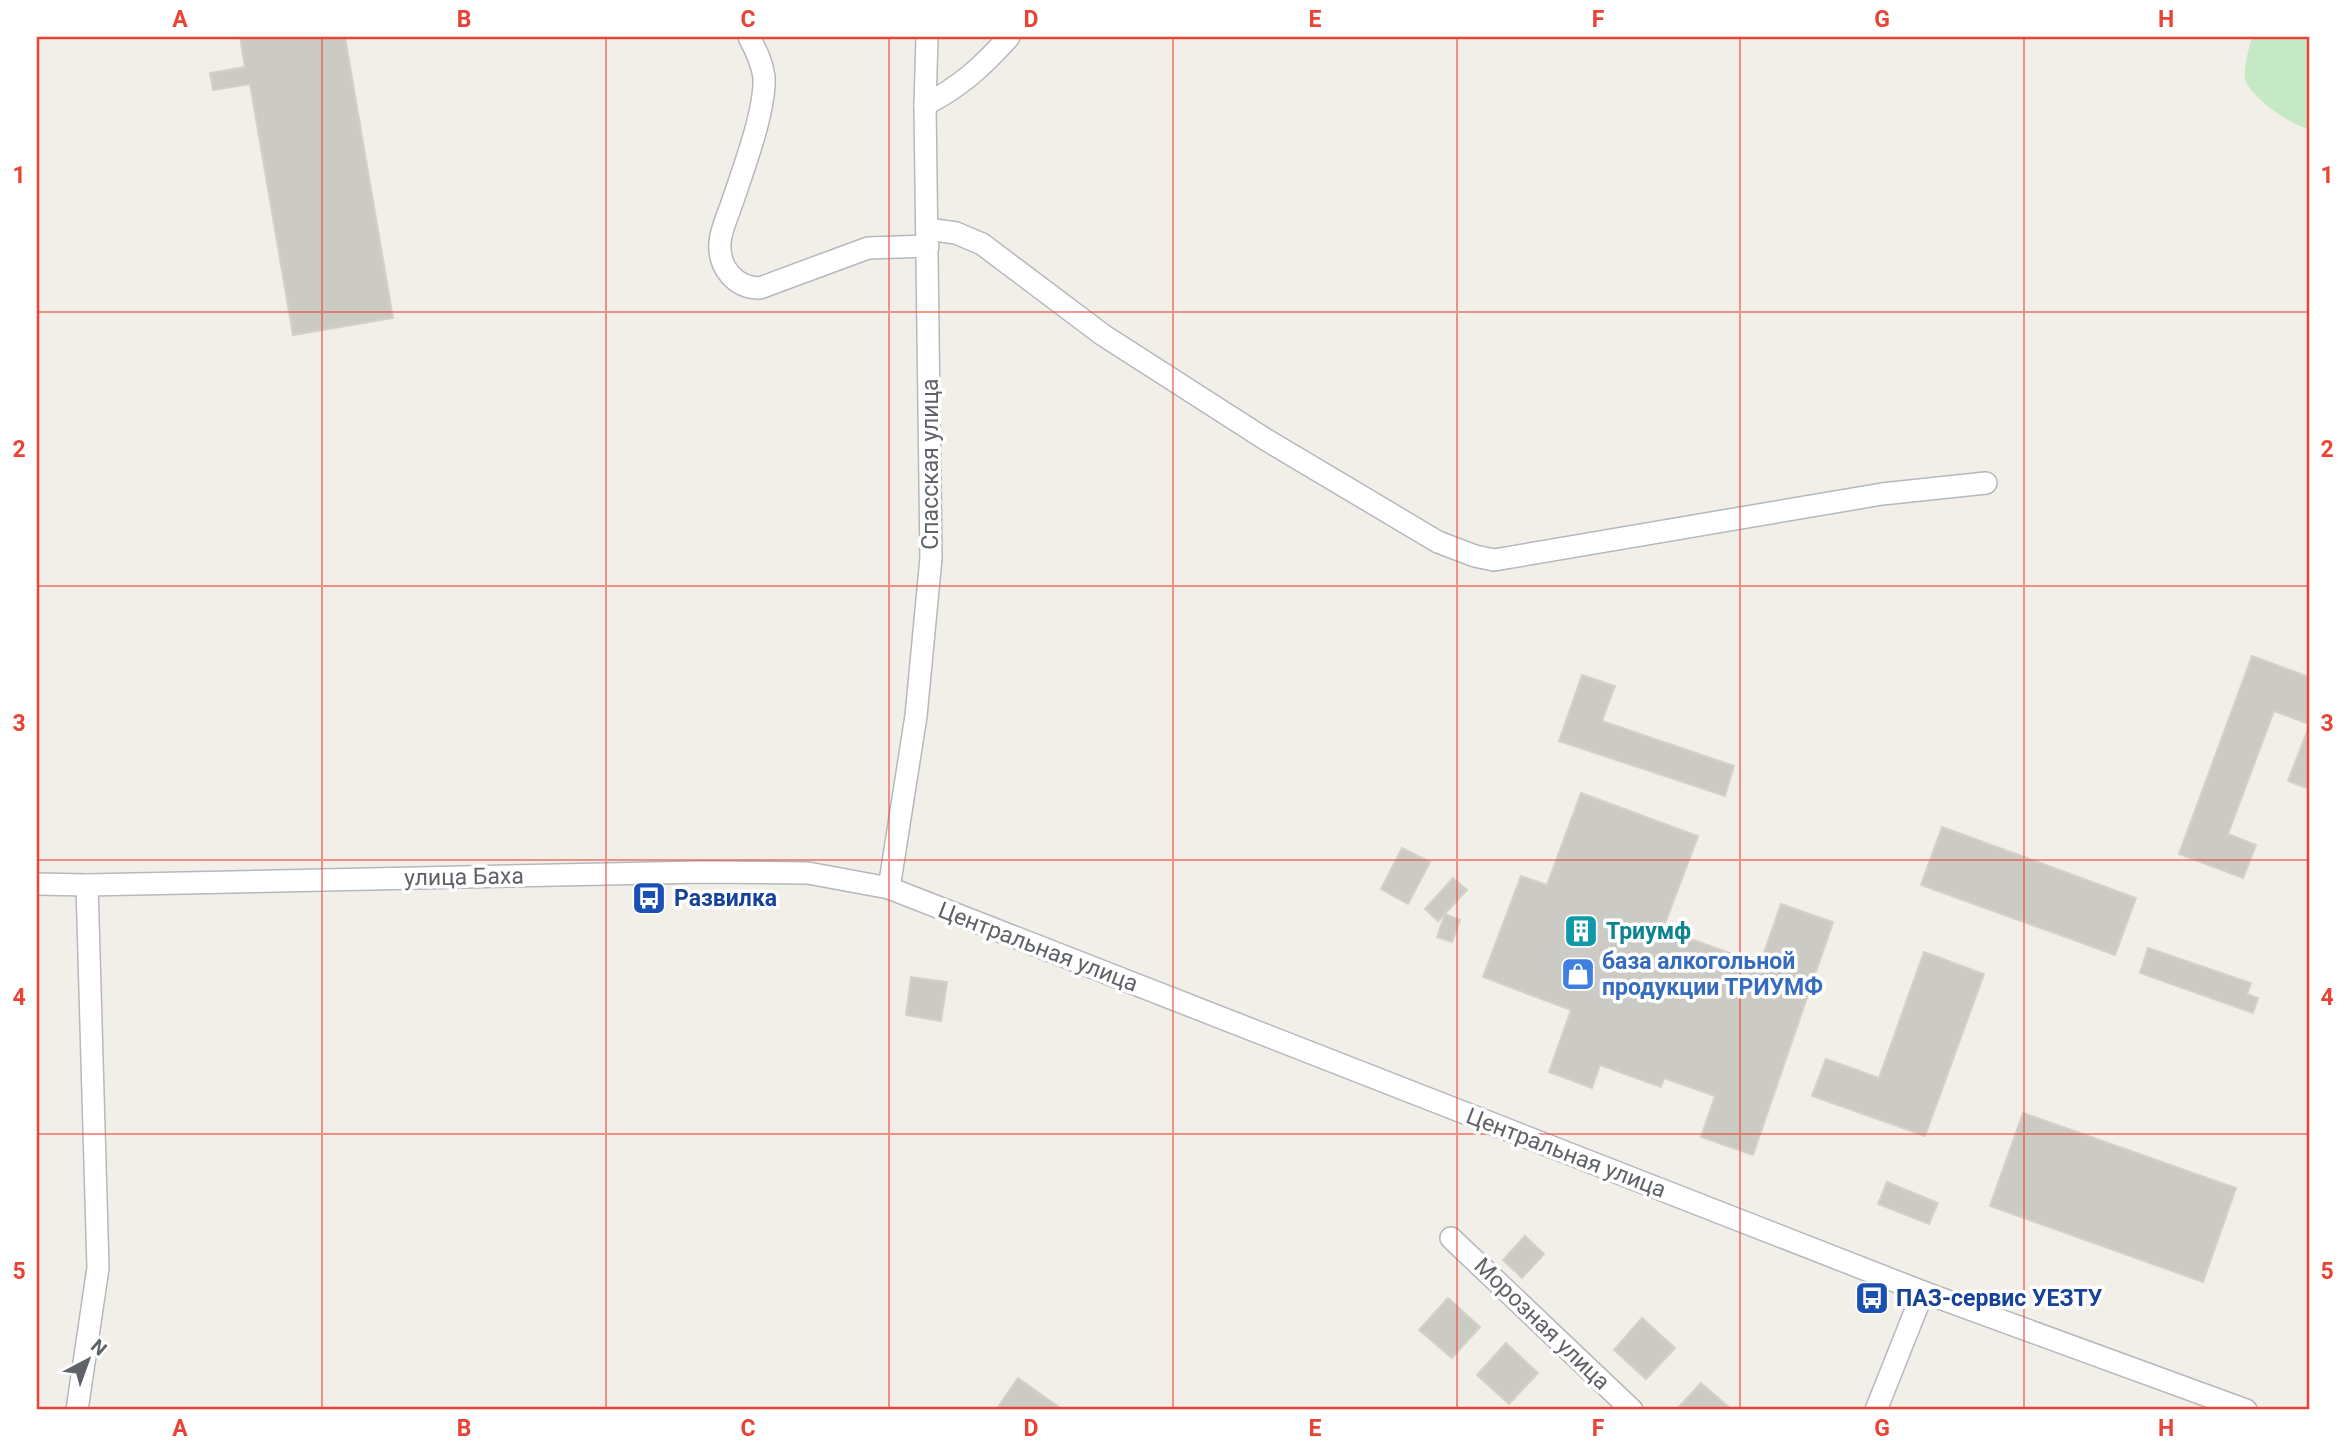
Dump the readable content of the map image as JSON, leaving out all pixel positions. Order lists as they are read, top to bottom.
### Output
{
  "streets": {
    "street": [
      "Спасская улица",
      "улица Баха",
      "Центральная улица",
      "Морозная улица"
    ]
  },
  "crossings": [
    ["Спасская улица", "улица Баха"],
    ["Спасская улица", "Центральная улица"],
    ["улица Баха", "Центральная улица"]
  ],
  "places": {
    "bus stop": ["Развилка", "ПАЗ-сервис УЕЗТУ"],
    "building": ["Триумф"],
    "shop": ["база алкогольной продукции ТРИУМФ"]
  },
  "north": "top right",
  "grid": {
    "columns": [
      "A",
      "B",
      "C",
      "D",
      "E",
      "F",
      "G",
      "H"
    ],
    "rows": [
      "1",
      "2",
      "3",
      "4",
      "5"
    ]
  }
}
